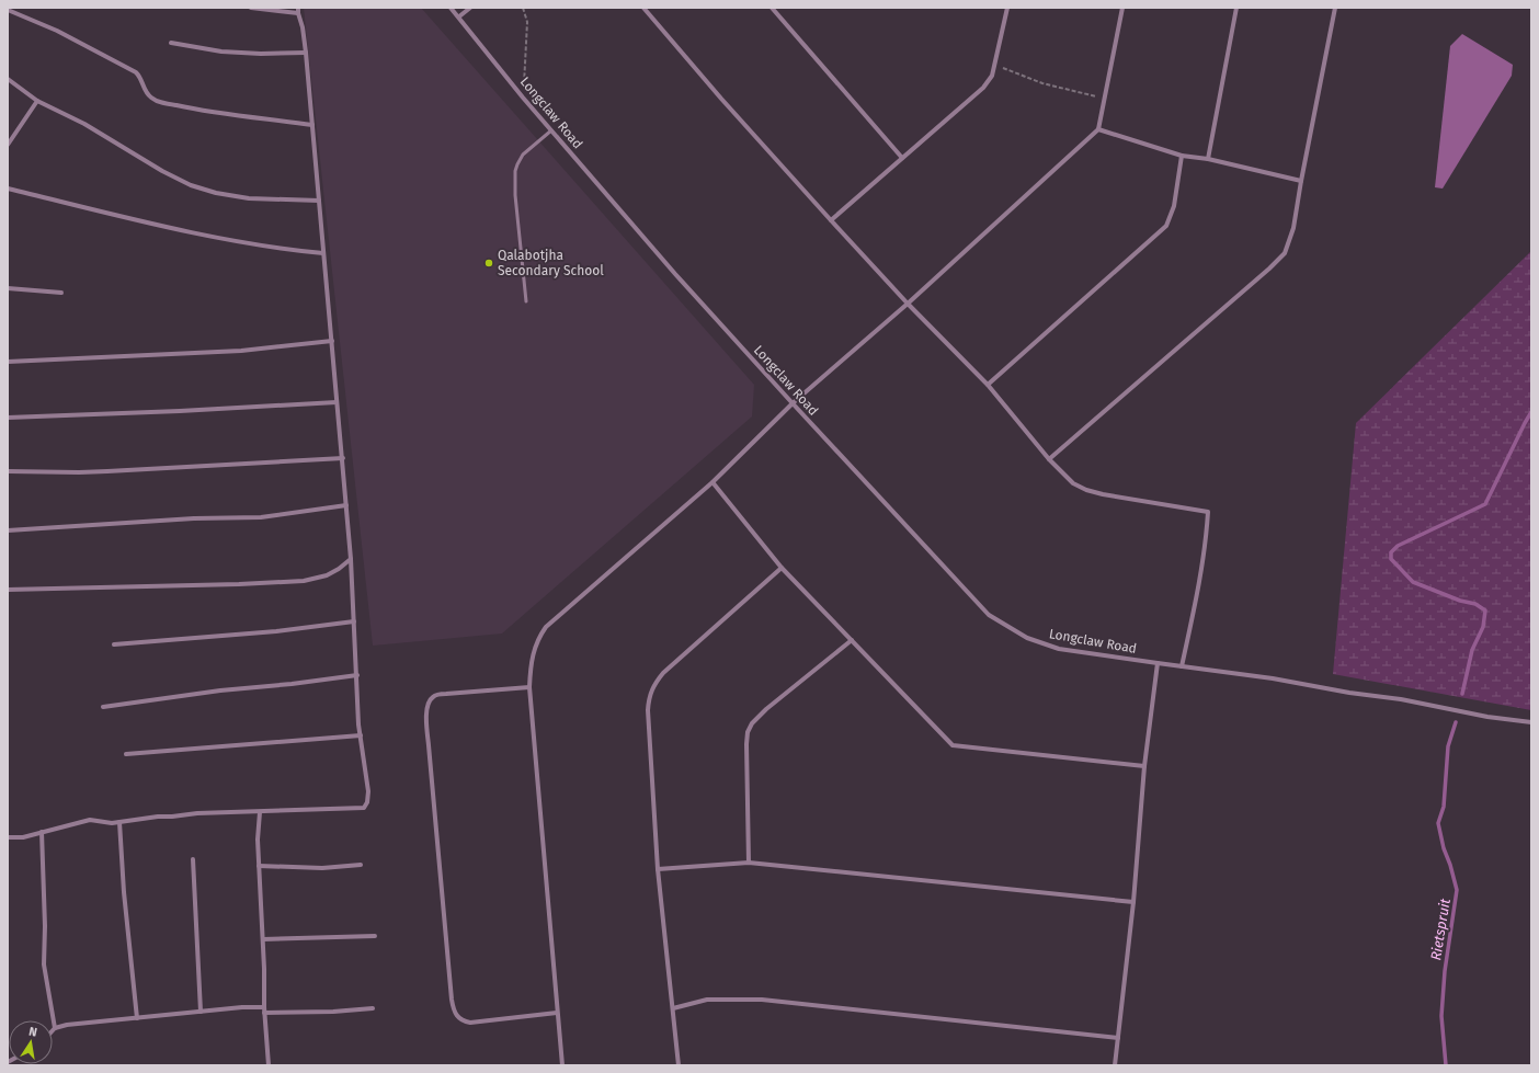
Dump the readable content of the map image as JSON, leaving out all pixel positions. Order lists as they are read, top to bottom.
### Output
{
  "streets": {
    "street": ["Longclaw Road"]
  },
  "water": ["Rietspruit"],
  "places": ["Qalabotjha Secondary School"],
  "north": "top"
}
